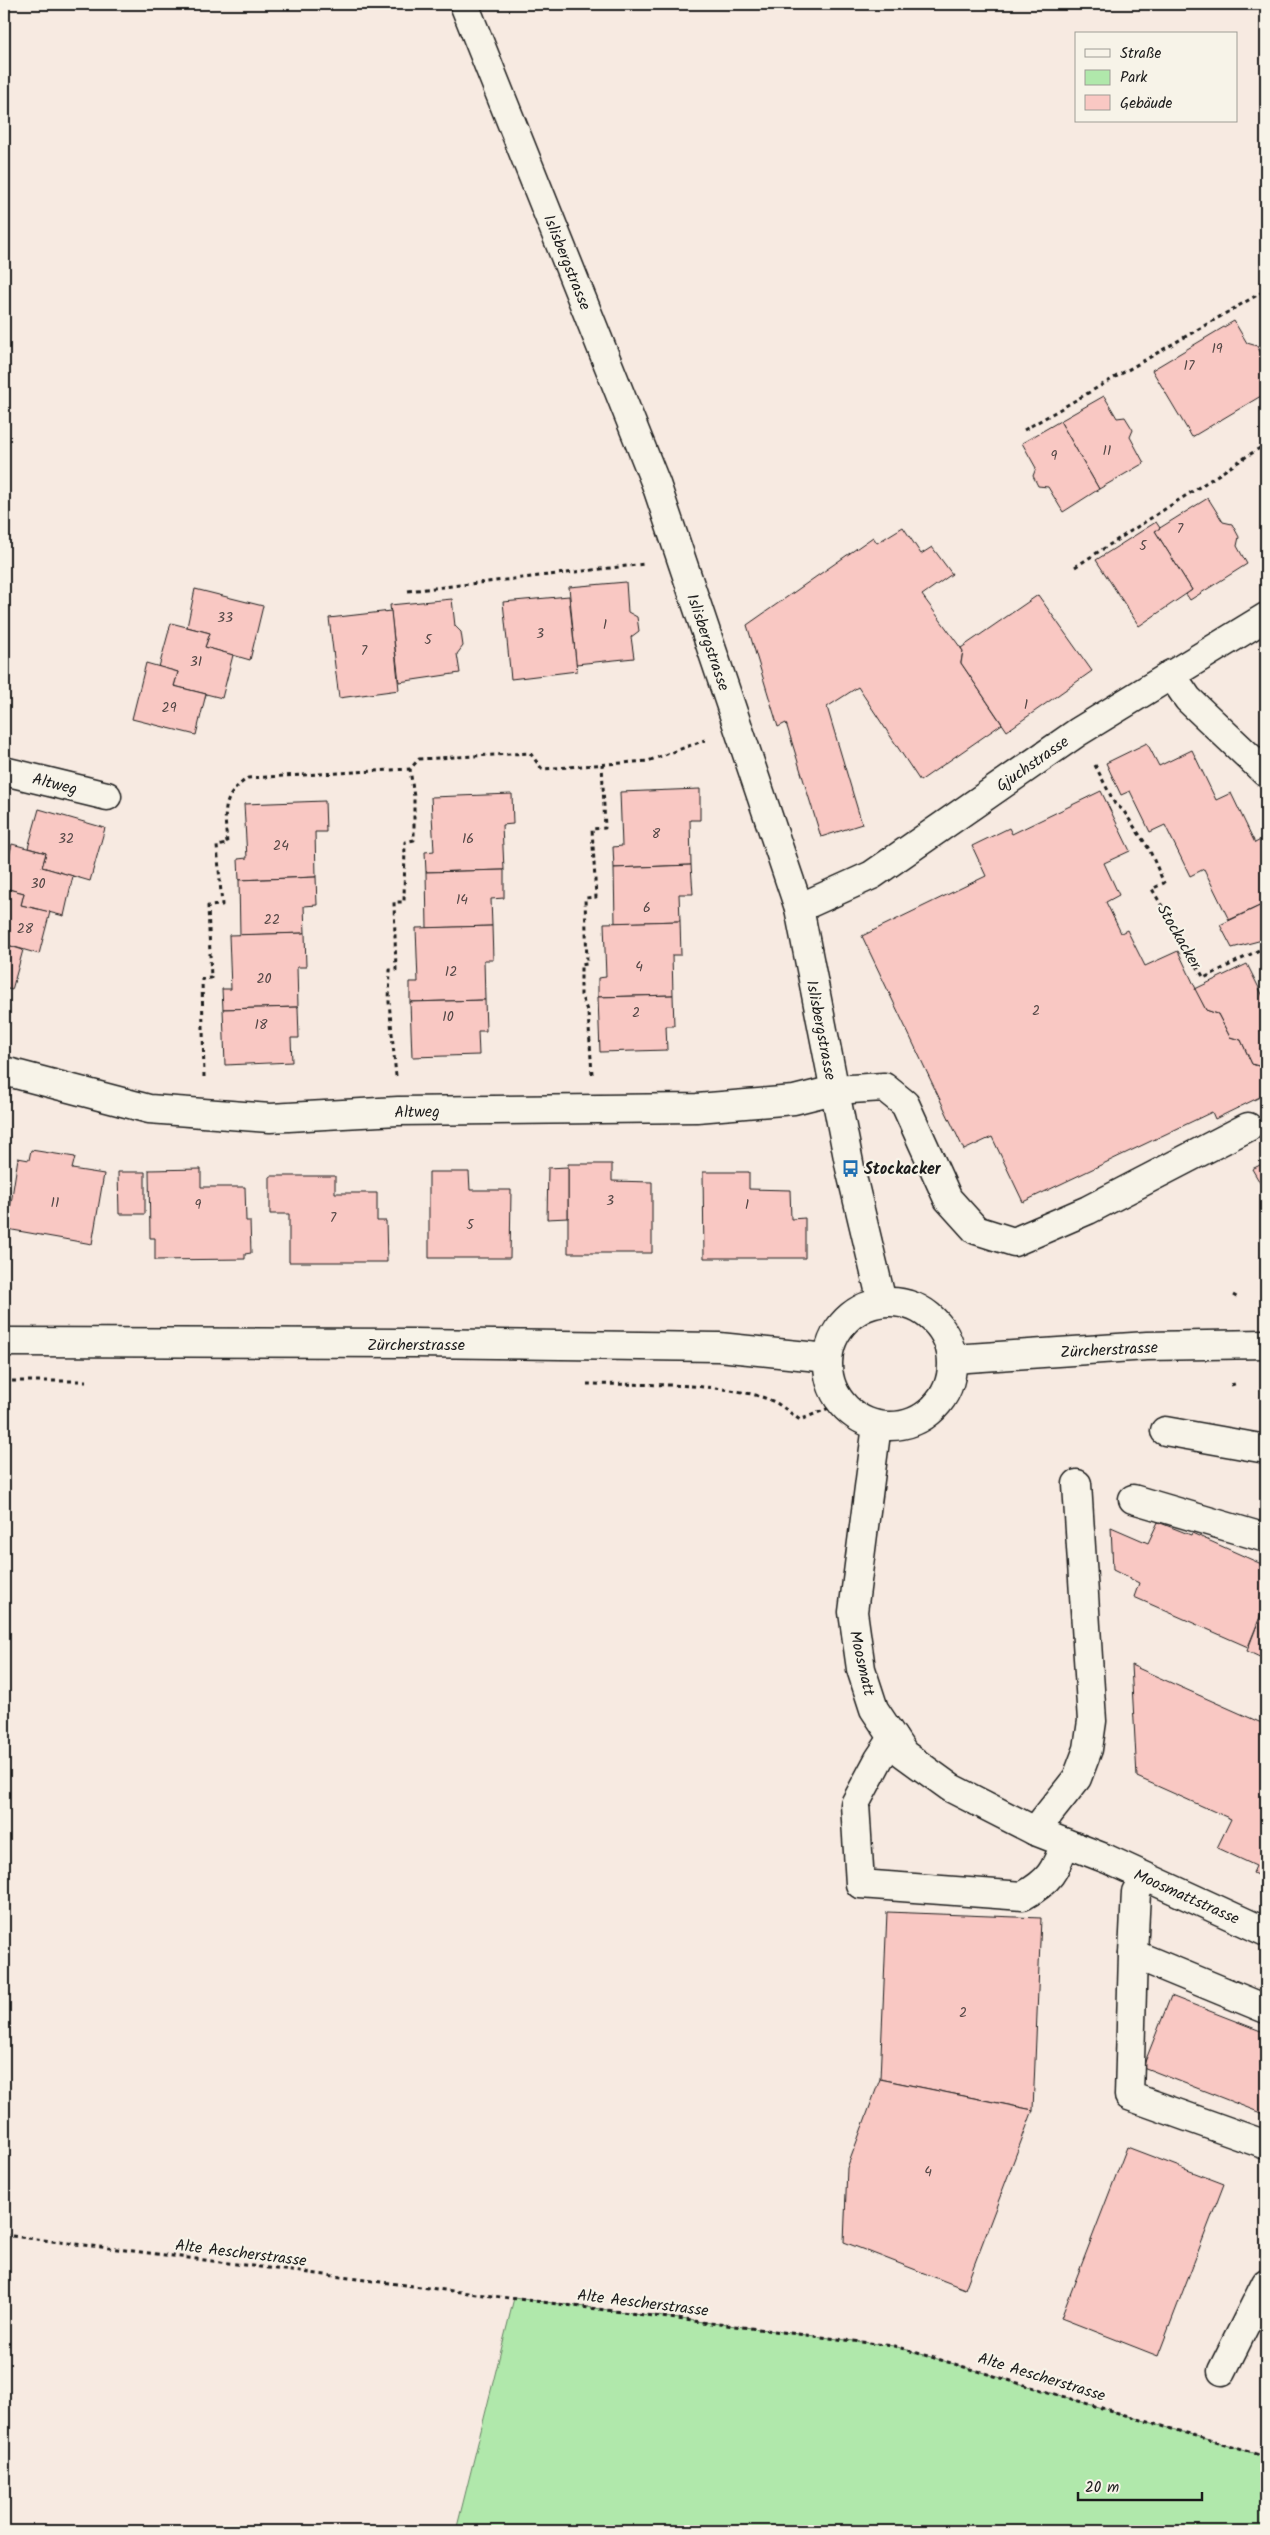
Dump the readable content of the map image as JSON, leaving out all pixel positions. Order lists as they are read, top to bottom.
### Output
{
  "streets": {
    "street": [
      "Islisbergstrasse",
      "Gjuchstrasse",
      "Altweg",
      "Zürcherstrasse",
      "Moosmatt",
      "Moosmattstrasse"
    ],
    "path": ["Stockacker", "Alte Aescherstrasse"]
  },
  "crossings": [
    ["Islisbergstrasse", "Gjuchstrasse"],
    ["Islisbergstrasse", "Altweg"],
    ["Islisbergstrasse", "Zürcherstrasse"],
    ["Islisbergstrasse", "Moosmatt"],
    ["Gjuchstrasse", "Stockacker"],
    ["Zürcherstrasse", "Moosmatt"],
    ["Moosmatt", "Moosmattstrasse"]
  ],
  "places": {
    "bus stop": ["Stockacker"]
  },
  "house_numbers": [
    "19",
    "17",
    "11",
    "9",
    "7",
    "5",
    "33",
    "1",
    "3",
    "5",
    "7",
    "31",
    "1",
    "29",
    "8",
    "32",
    "16",
    "24",
    "30",
    "14",
    "6",
    "22",
    "28",
    "4",
    "12",
    "20",
    "2",
    "2",
    "10",
    "18",
    "3",
    "11",
    "9",
    "1",
    "7",
    "5",
    "2",
    "4"
  ],
  "legend": ["Straße", "Park", "Gebäude"],
  "scale_bar": "20 m"
}
